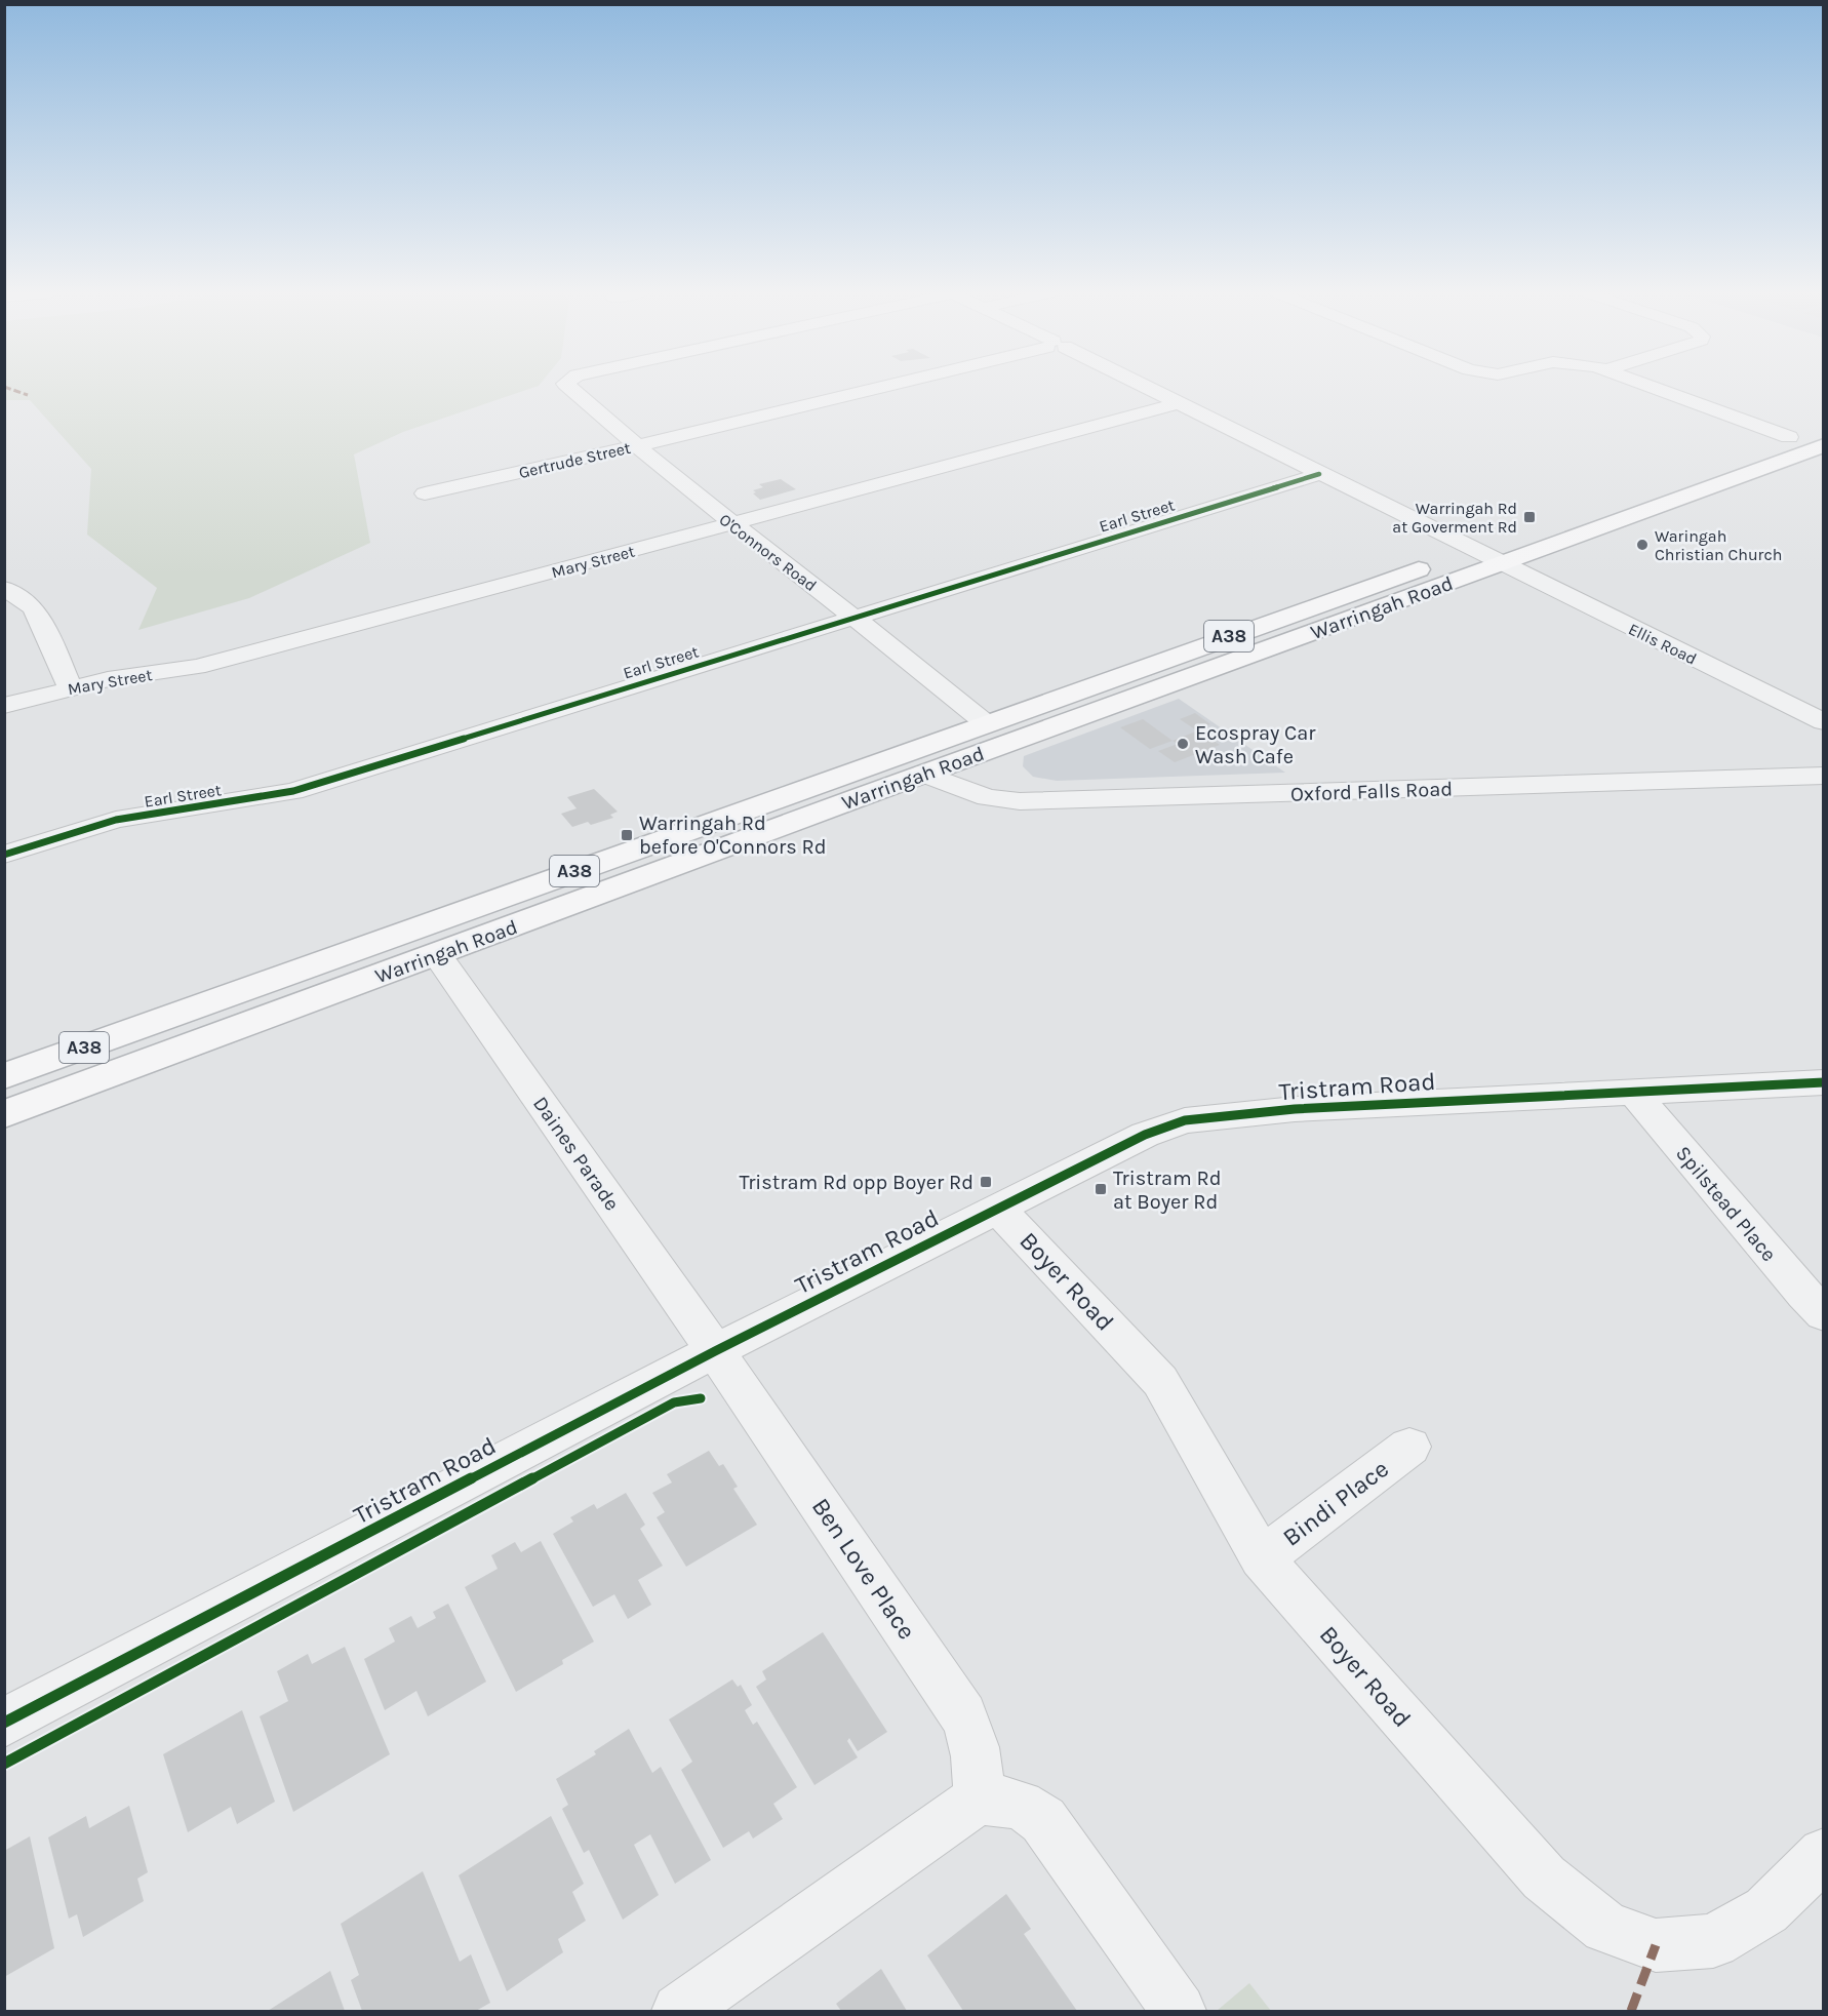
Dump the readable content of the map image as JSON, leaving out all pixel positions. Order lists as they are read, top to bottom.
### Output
{
  "streets": {
    "highway": ["Warringah Road", "A38"],
    "street": [
      "Gertrude Street",
      "Earl Street",
      "O'Connors Road",
      "Mary Street",
      "Ellis Road",
      "Oxford Falls Road",
      "Tristram Road",
      "Daines Parade",
      "Spilstead Place",
      "Boyer Road",
      "Bindi Place",
      "Ben Love Place"
    ]
  },
  "crossings": [
    ["Gertrude Street", "O'Connors Road"],
    ["Earl Street", "O'Connors Road"],
    ["Earl Street", "Ellis Road"],
    ["O'Connors Road", "Mary Street"],
    ["O'Connors Road", "Warringah Road"],
    ["Mary Street", "Ellis Road"],
    ["Warringah Road", "Ellis Road"],
    ["Warringah Road", "Oxford Falls Road"],
    ["Warringah Road", "Daines Parade"],
    ["Tristram Road", "Daines Parade"],
    ["Tristram Road", "Spilstead Place"],
    ["Tristram Road", "Boyer Road"],
    ["Tristram Road", "Ben Love Place"],
    ["Daines Parade", "Ben Love Place"],
    ["Boyer Road", "Bindi Place"]
  ],
  "places": {
    "transit": [
      "Warringah Rd at Goverment Rd",
      "Warringah Rd before O'Connors Rd",
      "Tristram Rd opp Boyer Rd",
      "Tristram Rd at Boyer Rd"
    ],
    "other": ["Waringah Christian Church", "Ecospray Car Wash Cafe"]
  }
}
